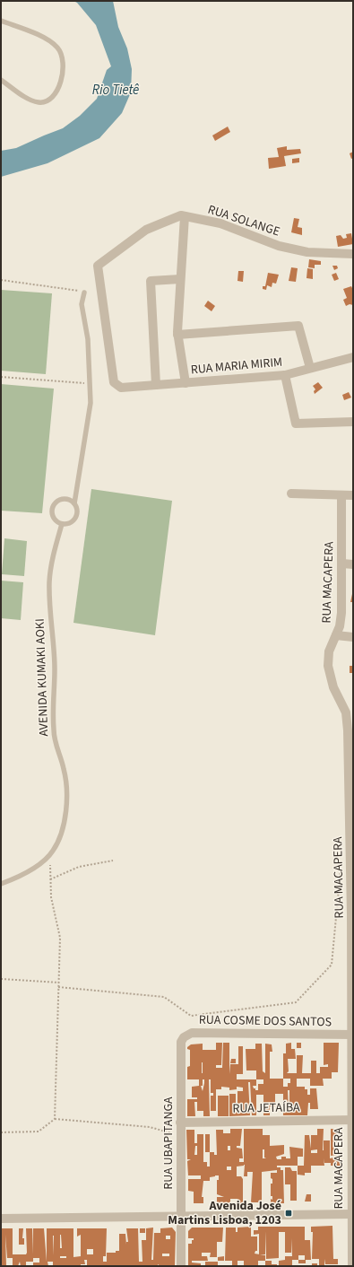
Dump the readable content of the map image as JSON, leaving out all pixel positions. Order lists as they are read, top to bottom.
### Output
{
  "streets": {
    "street": [
      "RUA SOLANGE",
      "RUA MARIA MIRIM",
      "RUA MACAPERA",
      "RUA COSME DOS SANTOS",
      "RUA JETAÍBA",
      "RUA UBAPITANGA"
    ],
    "lane": ["AVENIDA KUMAKI AOKI"]
  },
  "crossings": [
    ["RUA SOLANGE", "RUA MARIA MIRIM"],
    ["RUA MACAPERA", "RUA COSME DOS SANTOS"],
    ["RUA MACAPERA", "RUA JETAÍBA"],
    ["RUA COSME DOS SANTOS", "RUA UBAPITANGA"],
    ["RUA JETAÍBA", "RUA UBAPITANGA"]
  ],
  "water": ["Rio Tietê"],
  "places": {
    "transit": ["Avenida José Martins Lisboa, 1203"]
  }
}
